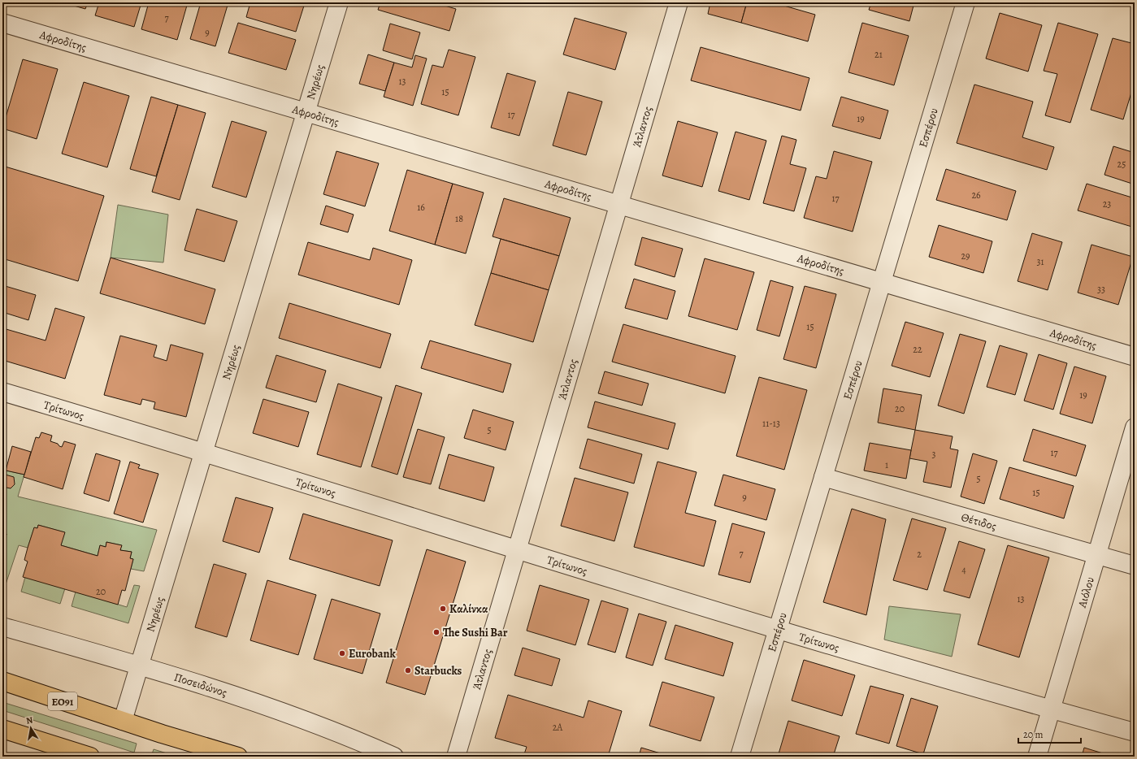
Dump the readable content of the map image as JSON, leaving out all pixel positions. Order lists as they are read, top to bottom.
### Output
{
  "streets": {
    "highway": ["ΕΟ91"],
    "street": [
      "Αφροδίτης",
      "Νηρέως",
      "Άτλαντος",
      "Εσπέρου",
      "Τρίτωνος",
      "Θέτιδος",
      "Αιόλου",
      "Ποσειδώνος"
    ]
  },
  "crossings": [
    ["Αφροδίτης", "Νηρέως"],
    ["Αφροδίτης", "Άτλαντος"],
    ["Αφροδίτης", "Εσπέρου"],
    ["Νηρέως", "Τρίτωνος"],
    ["Νηρέως", "Ποσειδώνος"],
    ["Νηρέως", "ΕΟ91"],
    ["Άτλαντος", "Τρίτωνος"],
    ["Εσπέρου", "Τρίτωνος"],
    ["Εσπέρου", "Θέτιδος"],
    ["Τρίτωνος", "Αιόλου"],
    ["Θέτιδος", "Αιόλου"]
  ],
  "places": [
    "Καλίνκα",
    "The Sushi Bar",
    "Eurobank",
    "Starbucks"
  ],
  "house_numbers": [
    "7",
    "9",
    "21",
    "13",
    "15",
    "17",
    "19",
    "25",
    "26",
    "17",
    "23",
    "16",
    "18",
    "29",
    "31",
    "33",
    "15",
    "22",
    "19",
    "20",
    "11-13",
    "5",
    "17",
    "3",
    "1",
    "5",
    "15",
    "9",
    "7",
    "2",
    "4",
    "20",
    "13",
    "2A"
  ],
  "scale_bar": "20 m",
  "north": "top"
}
